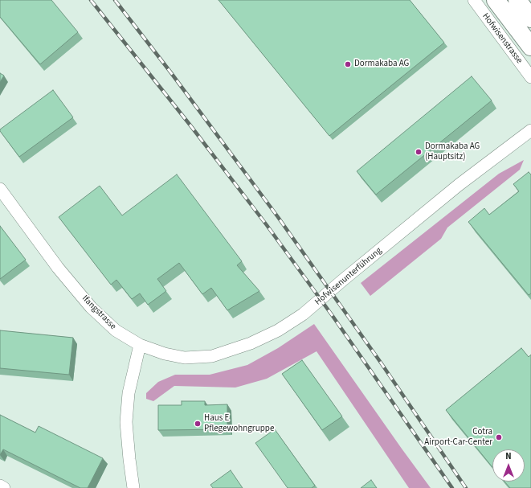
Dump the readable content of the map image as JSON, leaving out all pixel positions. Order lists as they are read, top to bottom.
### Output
{
  "streets": {
    "street": ["Hofwisenstrasse", "Hofwisenunterführung", "Ifangstrasse"]
  },
  "crossings": [
    ["Hofwisenunterführung", "Ifangstrasse"]
  ],
  "places": [
    "Dormakaba AG",
    "Dormakaba AG (Hauptsitz)",
    "Haus E Pflegewohngruppe",
    "Cotra Airport-Car-Center"
  ],
  "north": "top"
}
